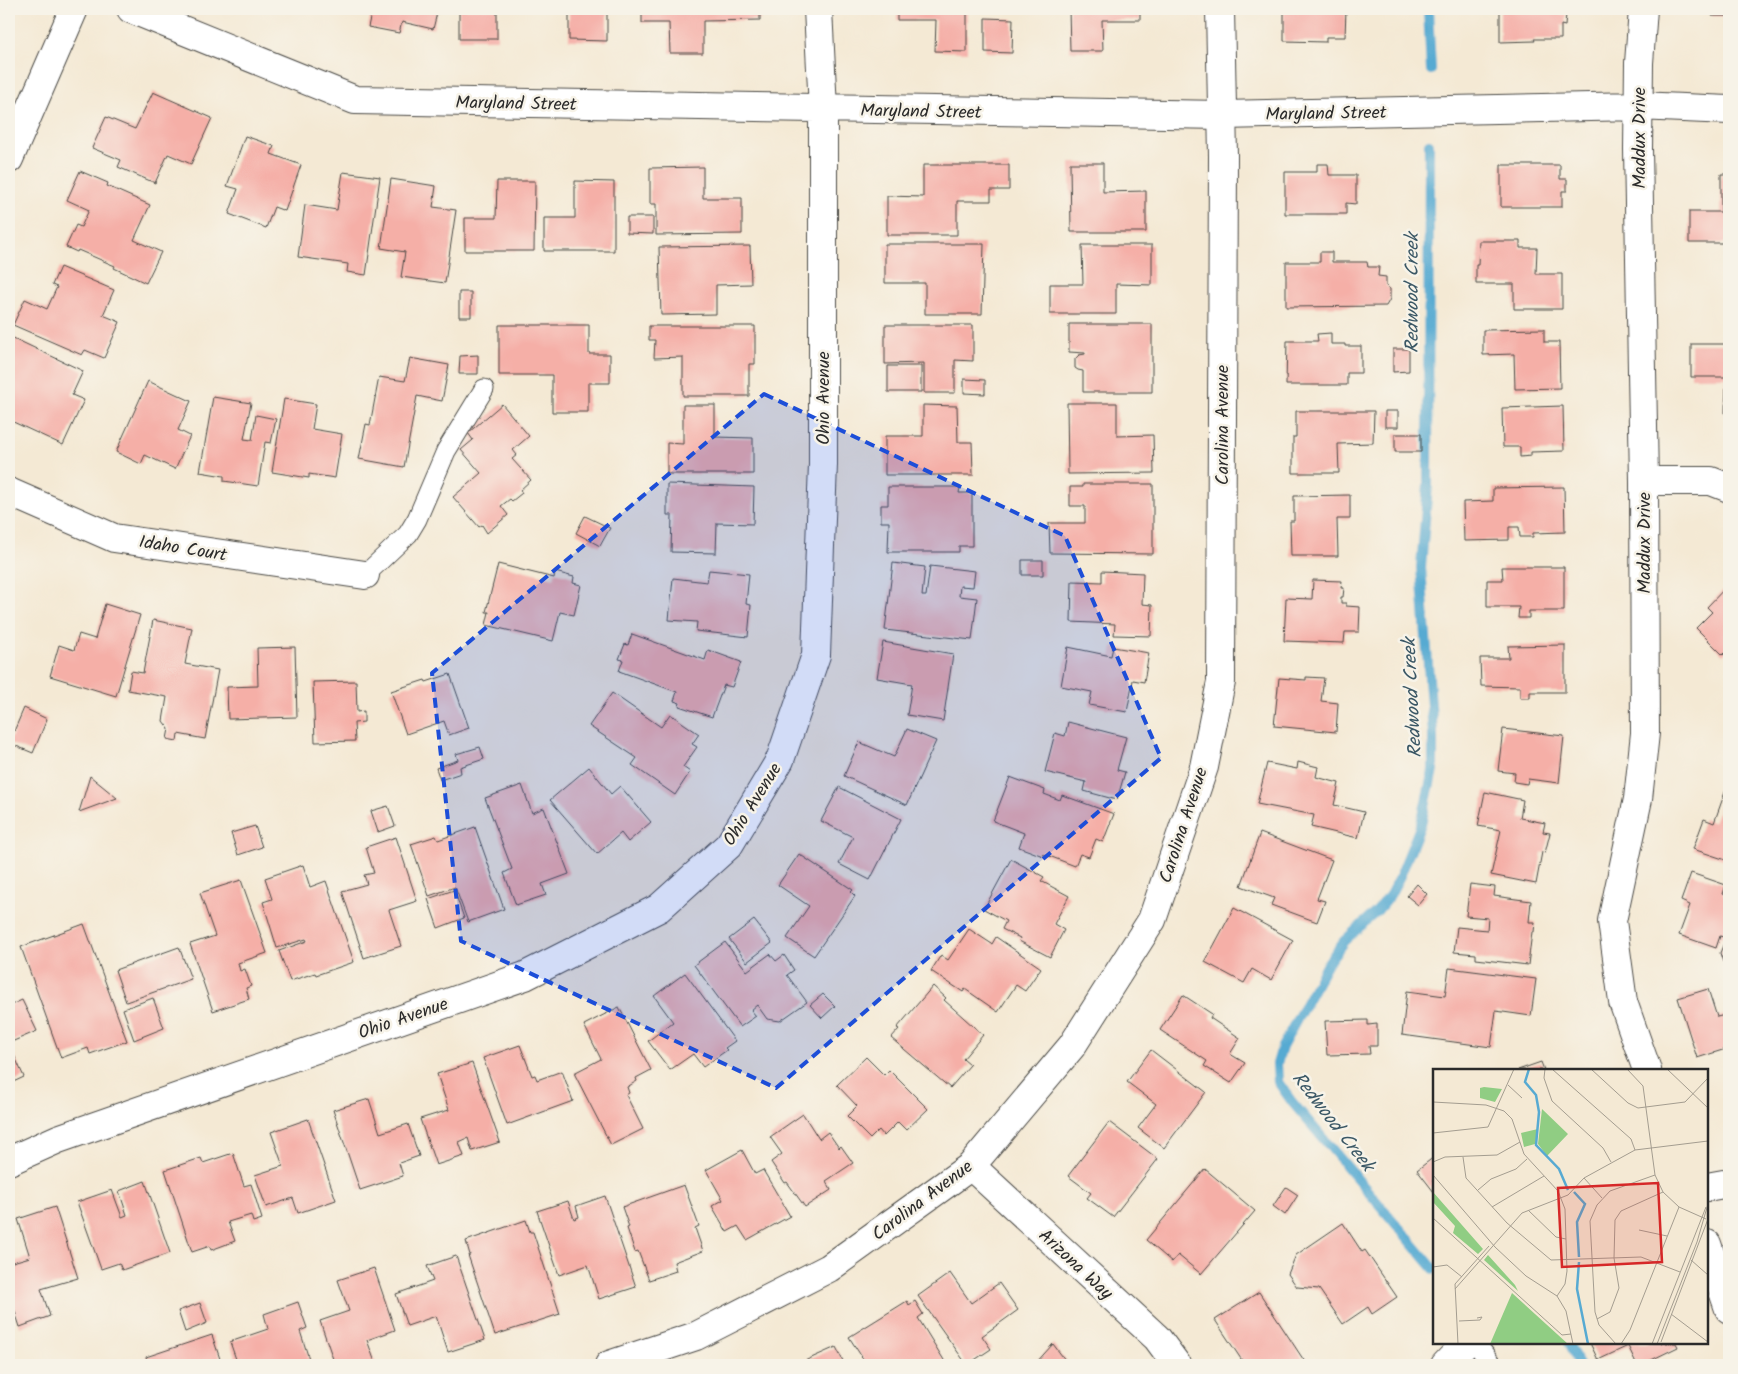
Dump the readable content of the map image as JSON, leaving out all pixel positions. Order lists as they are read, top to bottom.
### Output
{
  "streets": {
    "street": [
      "Maryland Street",
      "Maddux Drive",
      "Ohio Avenue",
      "Carolina Avenue",
      "Idaho Court",
      "Arizona Way"
    ]
  },
  "crossings": [
    ["Maryland Street", "Maddux Drive"],
    ["Maryland Street", "Ohio Avenue"],
    ["Maryland Street", "Carolina Avenue"],
    ["Carolina Avenue", "Arizona Way"]
  ],
  "water": ["Redwood Creek"]
}
